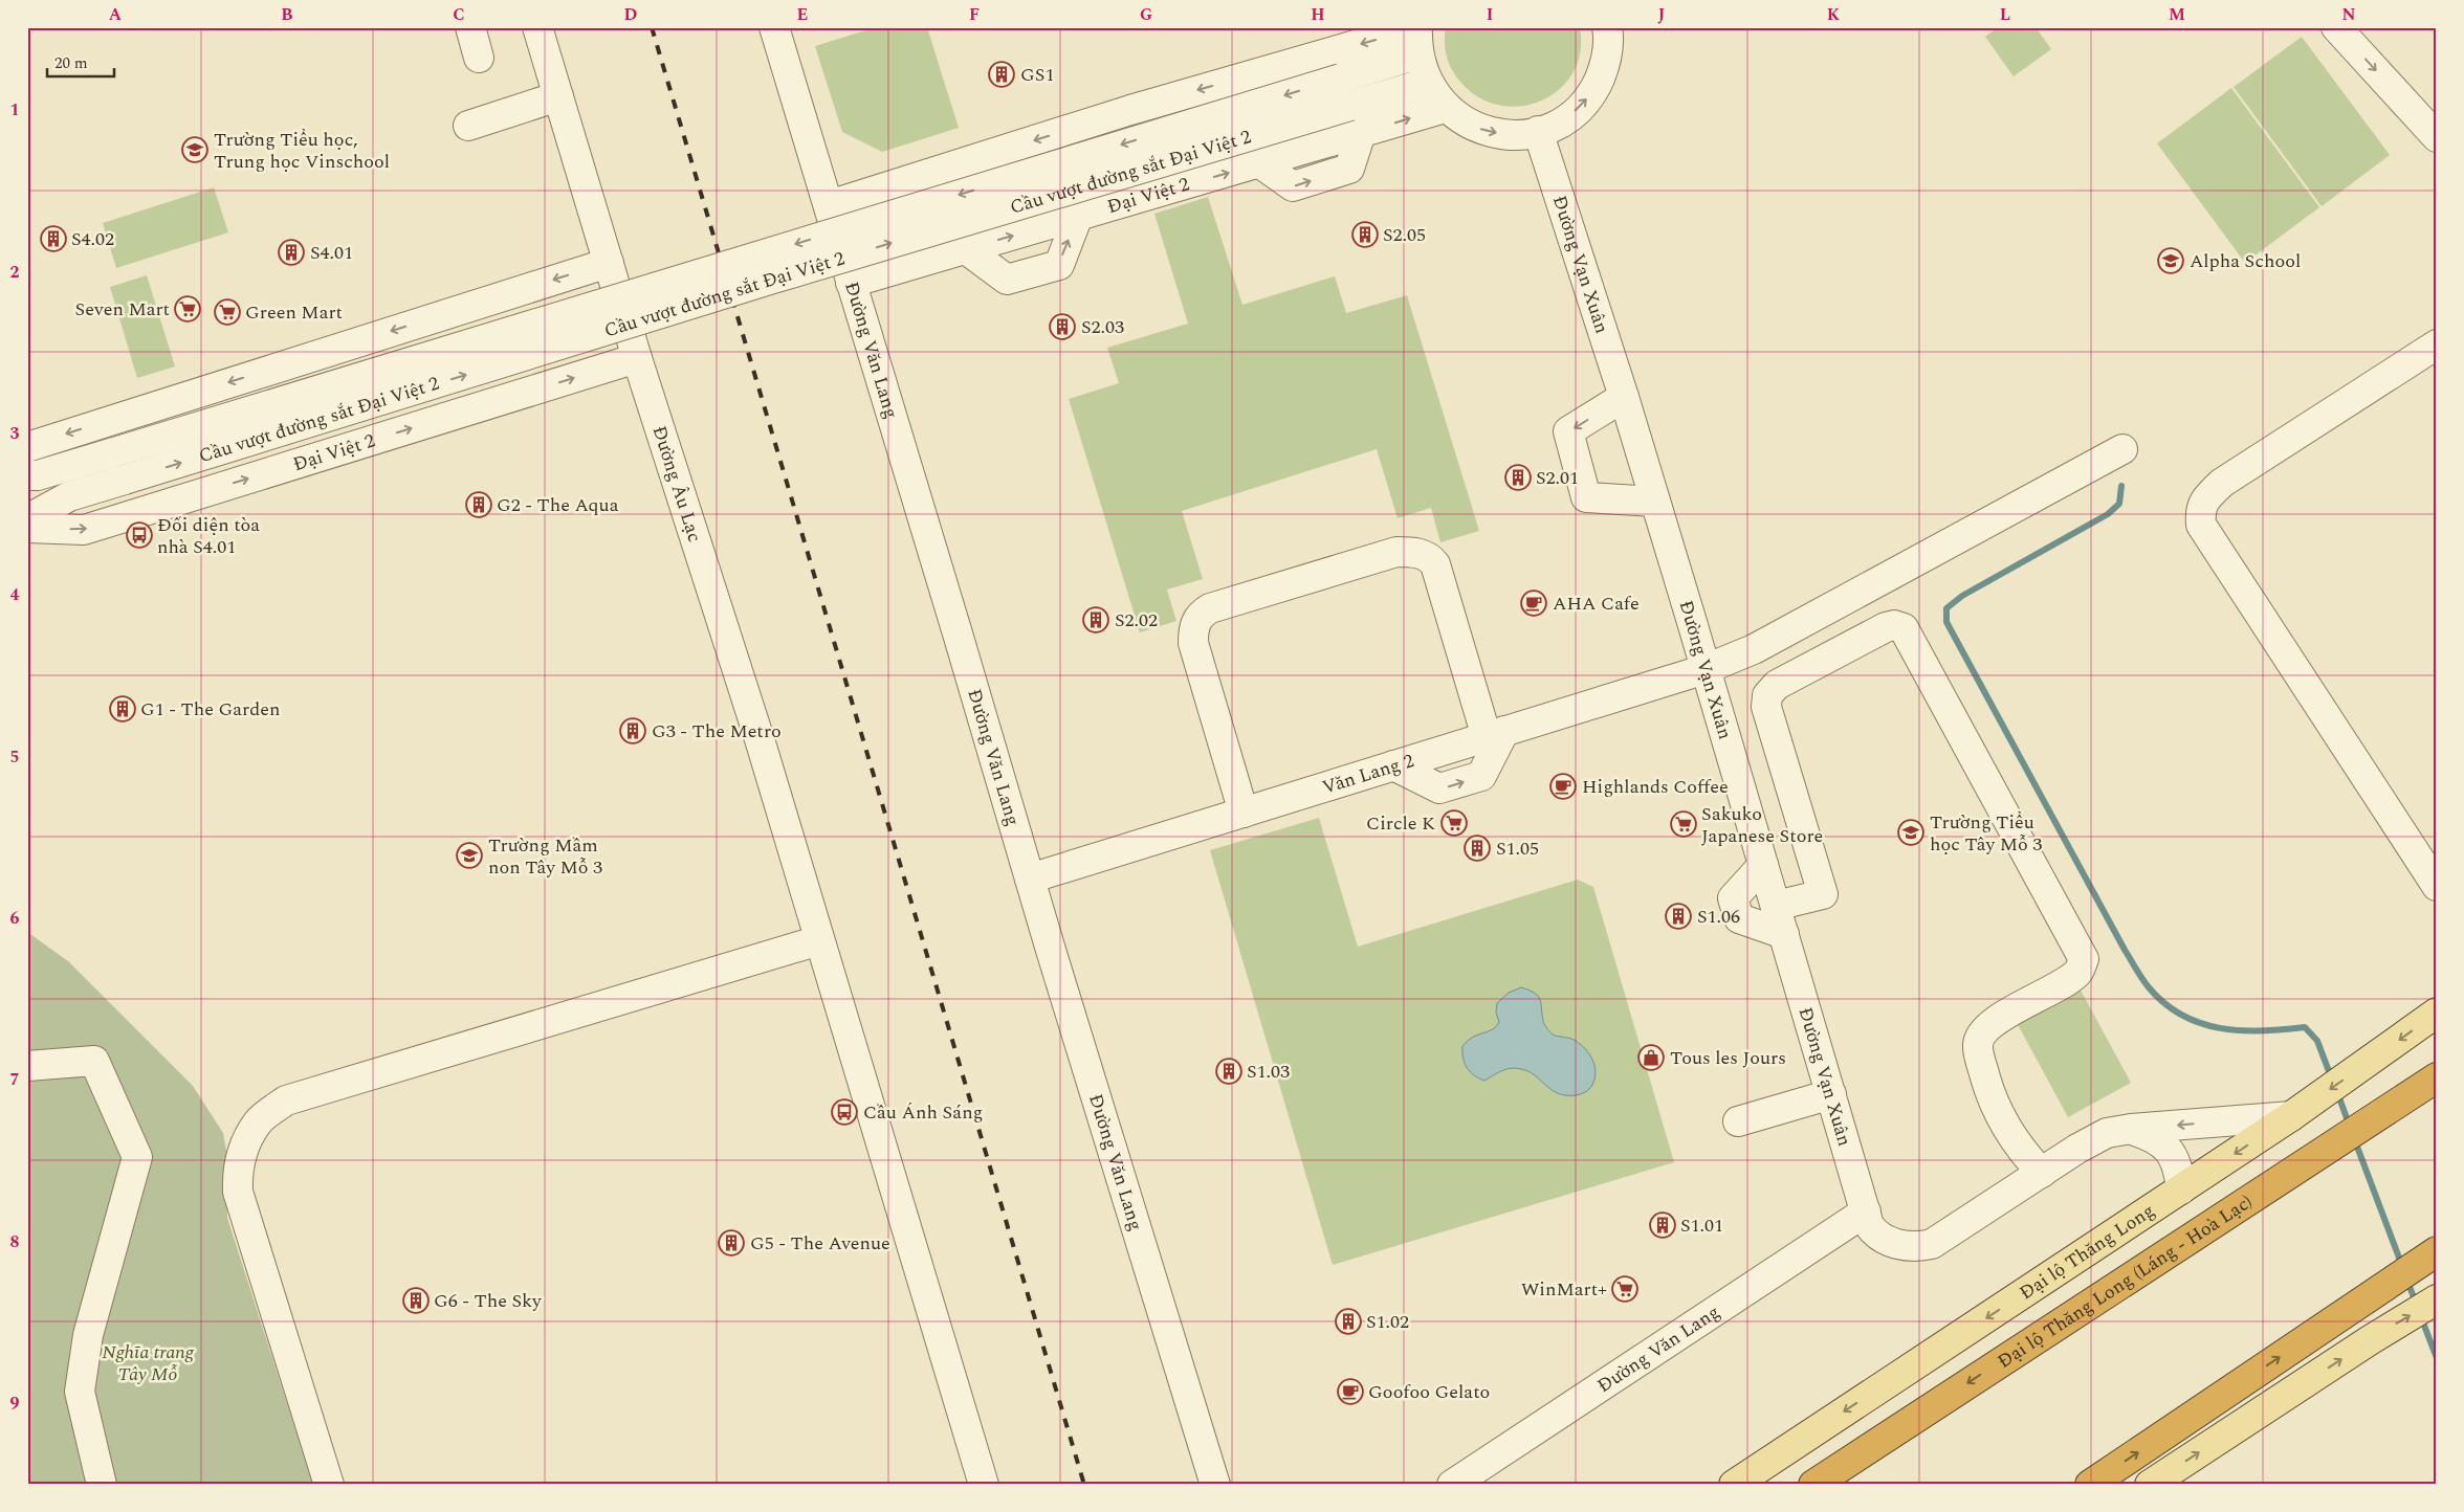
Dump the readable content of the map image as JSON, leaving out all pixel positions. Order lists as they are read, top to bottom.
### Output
{
  "streets": {
    "highway": ["Đại lộ Thăng Long (Láng - Hoà Lạc)"],
    "main road": ["Đại lộ Thăng Long"],
    "street": [
      "Cầu vượt đường sắt Đại Việt 2",
      "Đại Việt 2",
      "Đường Vạn Xuân",
      "Đường Văn Lang",
      "Đường Âu Lạc",
      "Văn Lang 2"
    ]
  },
  "crossings": [
    ["Đại Việt 2", "Đường Văn Lang"],
    ["Đại Việt 2", "Đường Âu Lạc"],
    ["Đường Vạn Xuân", "Đường Văn Lang"],
    ["Đường Vạn Xuân", "Đại lộ Thăng Long"],
    ["Đường Văn Lang", "Văn Lang 2"]
  ],
  "parks": ["Nghĩa trang Tây Mỗ"],
  "places": {
    "building": [
      "GS1",
      "S2.05",
      "S4.02",
      "S4.01",
      "S2.03",
      "S2.01",
      "G2 - The Aqua",
      "S2.02",
      "G1 - The Garden",
      "G3 - The Metro",
      "S1.05",
      "S1.06",
      "S1.03",
      "S1.01",
      "G5 - The Avenue",
      "G6 - The Sky",
      "S1.02"
    ],
    "school or university": [
      "Trường Tiểu học, Trung học Vinschool",
      "Alpha School",
      "Trường Tiểu học Tây Mỗ 3",
      "Trường Mầm non Tây Mỗ 3"
    ],
    "supermarket": [
      "Seven Mart",
      "Green Mart",
      "Circle K",
      "Sakuko Japanese Store",
      "WinMart+"
    ],
    "bus stop": ["Đối diện tòa nhà S4.01", "Cầu Ánh Sáng"],
    "cafe": ["AHA Cafe", "Highlands Coffee", "Goofoo Gelato"],
    "shop": ["Tous les Jours"]
  },
  "scale_bar": "20 m",
  "grid": {
    "columns": [
      "A",
      "B",
      "C",
      "D",
      "E",
      "F",
      "G",
      "H",
      "I",
      "J",
      "K",
      "L",
      "M",
      "N"
    ],
    "rows": [
      "1",
      "2",
      "3",
      "4",
      "5",
      "6",
      "7",
      "8",
      "9"
    ]
  }
}
